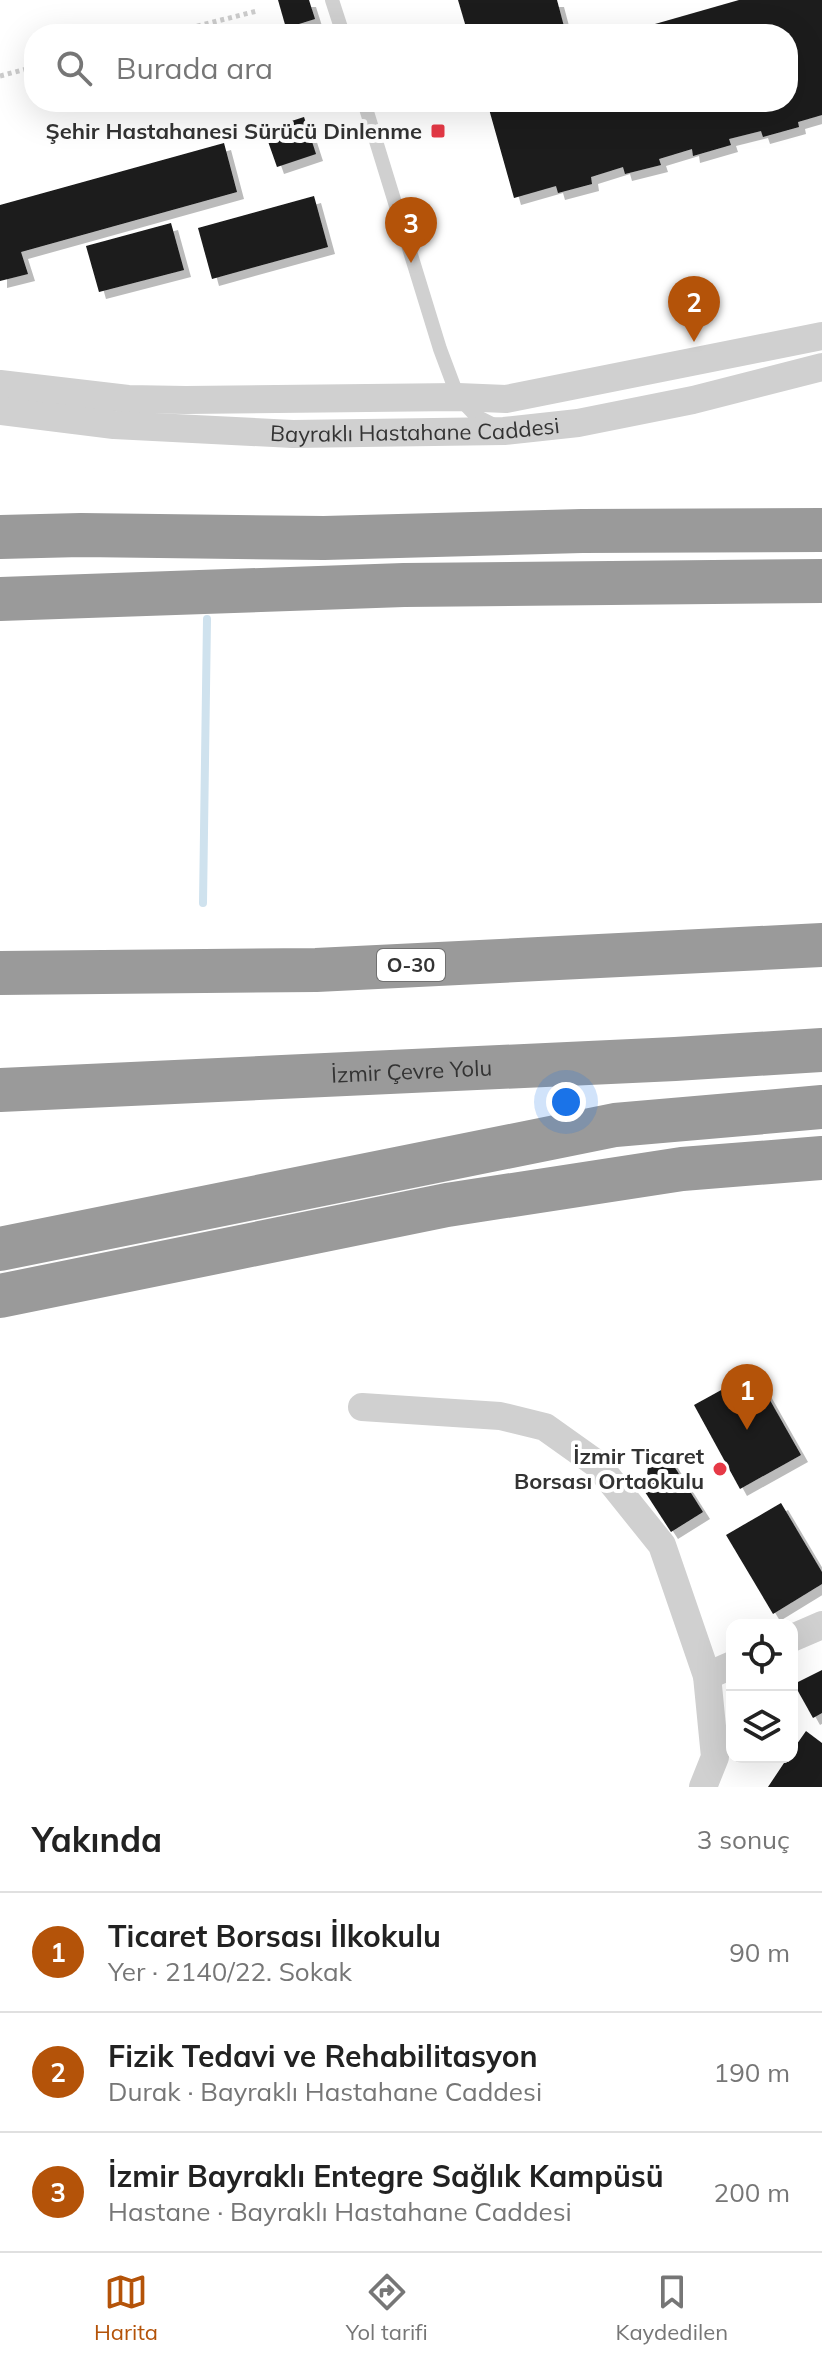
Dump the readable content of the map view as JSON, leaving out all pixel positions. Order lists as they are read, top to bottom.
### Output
{
  "streets": {
    "highway": ["O-30", "İzmir Çevre Yolu"],
    "street": ["Bayraklı Hastahane Caddesi"]
  },
  "places": {
    "transit": ["Şehir Hastahanesi Sürücü Dinlenme"],
    "other": ["İzmir Ticaret Borsası Ortaokulu"]
  },
  "page": {
    "search": "Burada ara",
    "pins": ["3", "2", "1"],
    "heading": ["Yakında", "3 sonuç"],
    "list": [
      {
        "mark": "1",
        "name": "Ticaret Borsası İlkokulu",
        "note": "Yer · 2140/22. Sokak",
        "value": "90 m"
      },
      {
        "mark": "2",
        "name": "Fizik Tedavi ve Rehabilitasyon",
        "note": "Durak · Bayraklı Hastahane Caddesi",
        "value": "190 m"
      },
      {
        "mark": "3",
        "name": "İzmir Bayraklı Entegre Sağlık Kampüsü",
        "note": "Hastane · Bayraklı Hastahane Caddesi",
        "value": "200 m"
      }
    ],
    "nav": ["Harita", "Yol tarifi", "Kaydedilen"]
  }
}
